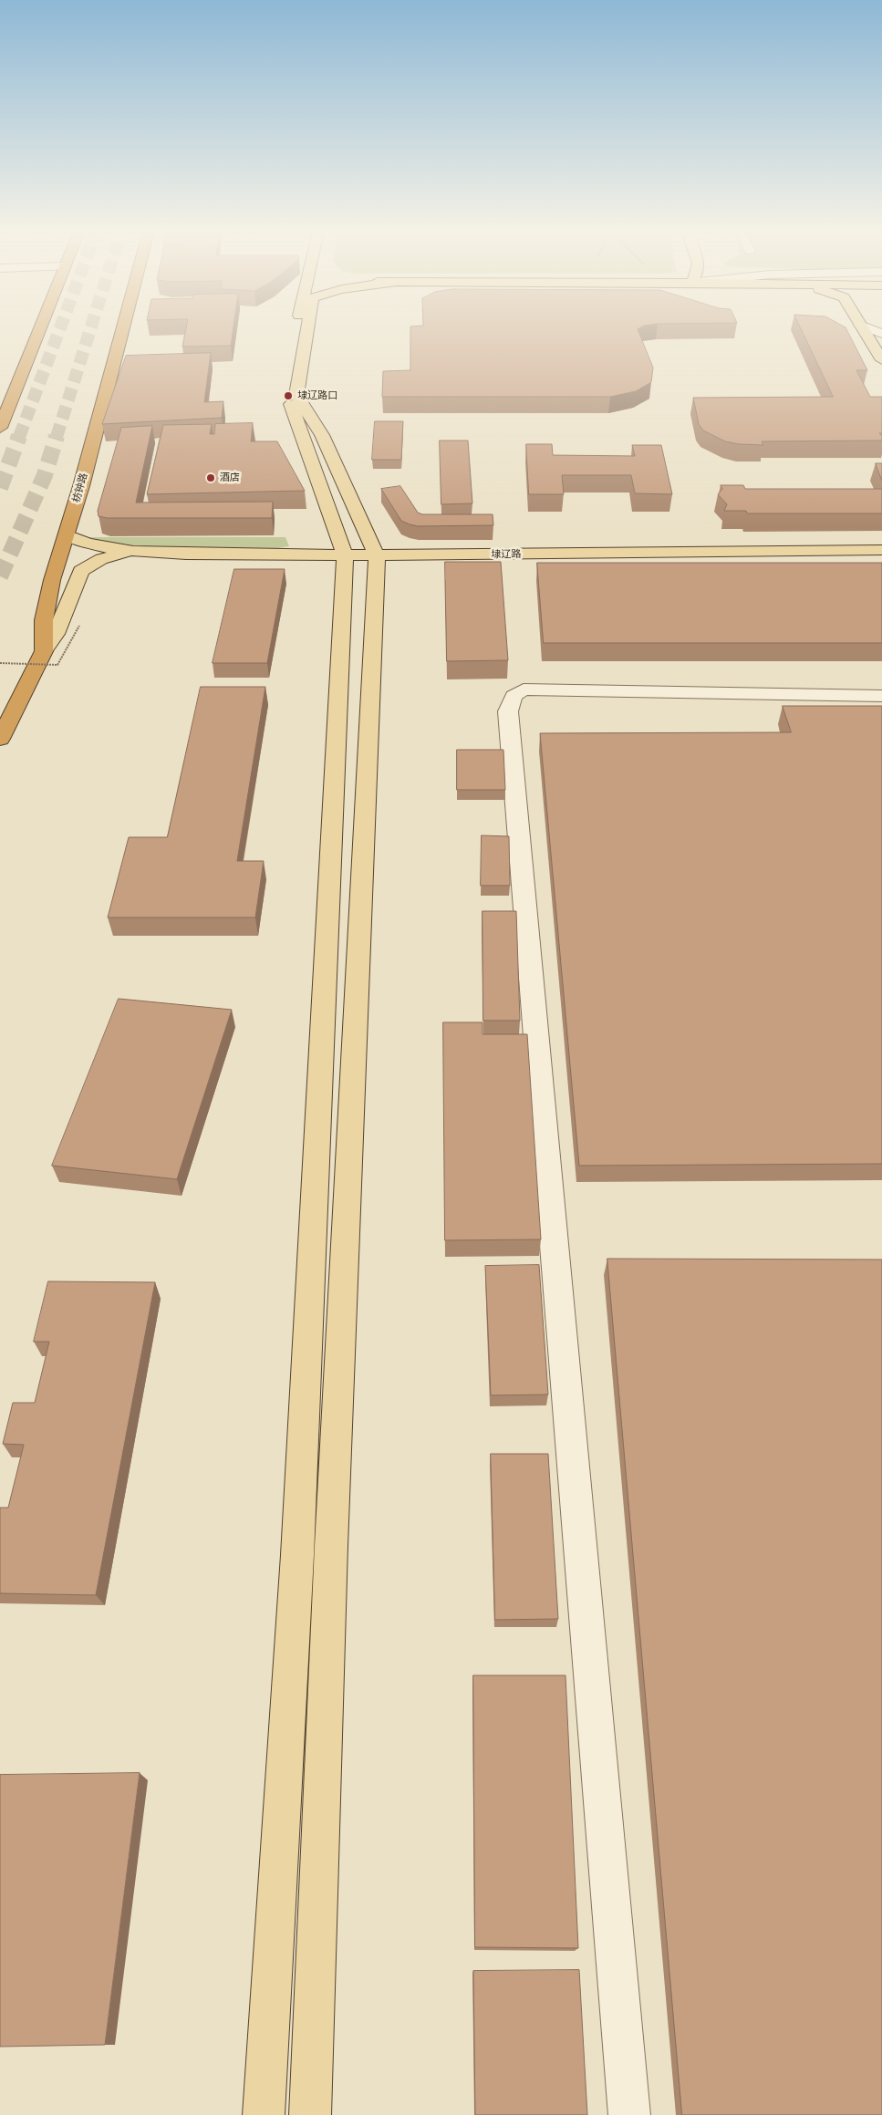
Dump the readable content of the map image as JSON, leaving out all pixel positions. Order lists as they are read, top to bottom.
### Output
{
  "streets": {
    "highway": ["枋钟路"],
    "main road": ["埭辽路"]
  },
  "places": ["埭辽路口", "酒店"]
}
